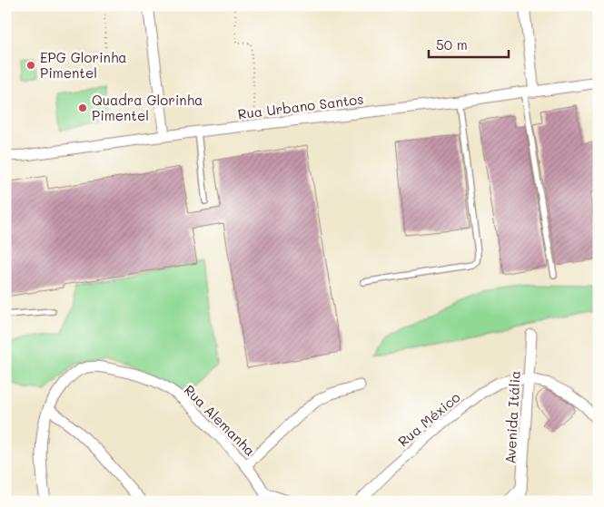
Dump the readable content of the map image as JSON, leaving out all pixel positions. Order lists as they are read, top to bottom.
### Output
{
  "streets": {
    "street": [
      "Rua Urbano Santos",
      "Avenida Itália",
      "Rua México",
      "Rua Alemanha"
    ]
  },
  "crossings": [
    ["Avenida Itália", "Rua México"]
  ],
  "places": ["EPG Glorinha Pimentel", "Quadra Glorinha Pimentel"],
  "scale_bar": "50 m"
}
